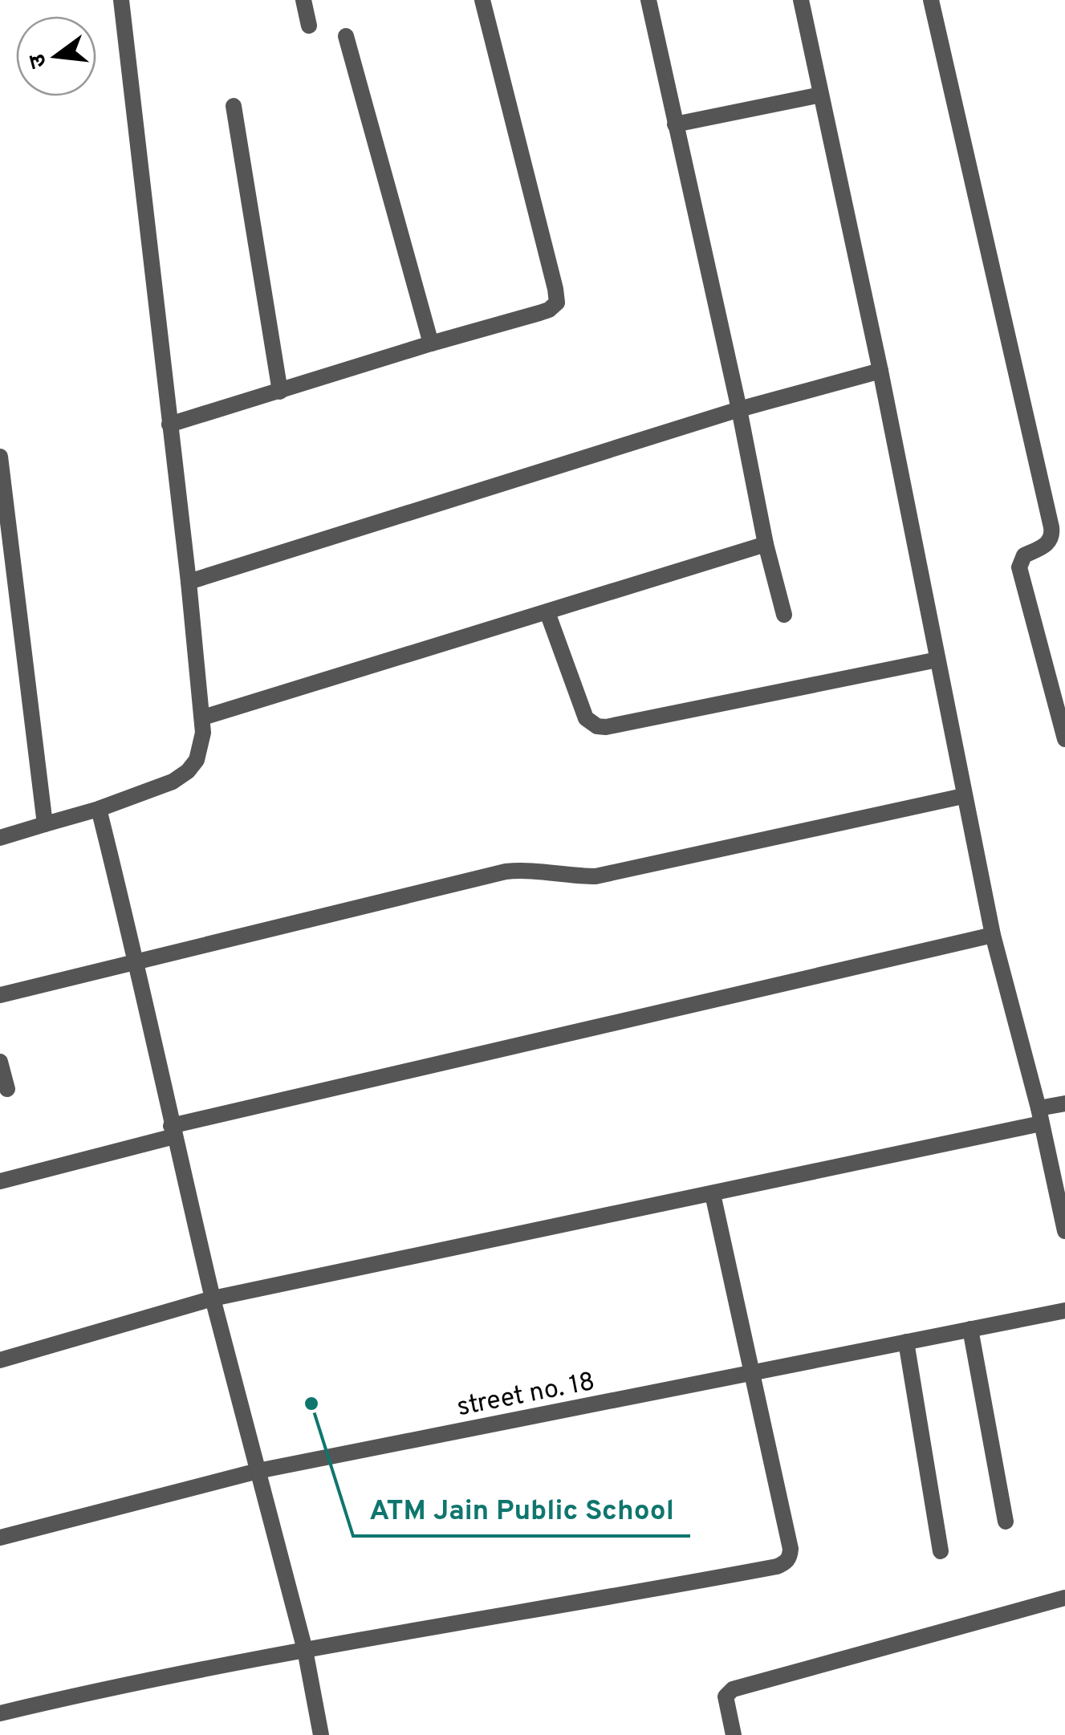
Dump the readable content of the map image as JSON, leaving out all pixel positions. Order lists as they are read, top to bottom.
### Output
{
  "streets": {
    "street": ["street no. 18"]
  },
  "places": ["ATM Jain Public School"],
  "north": "left"
}
